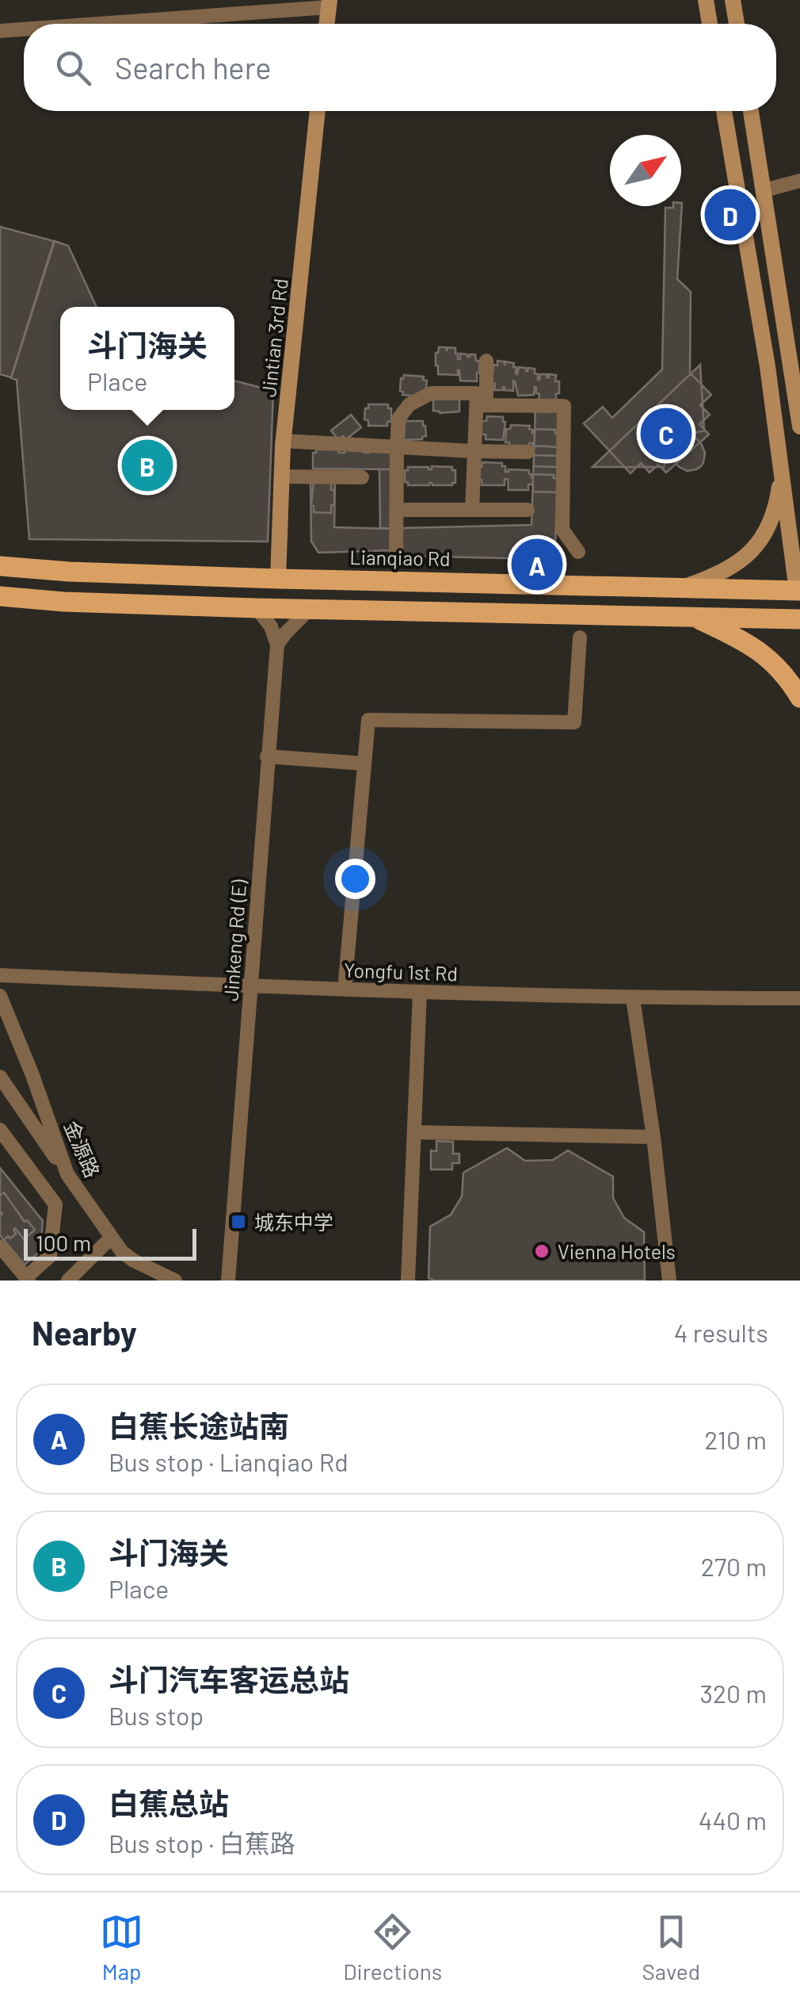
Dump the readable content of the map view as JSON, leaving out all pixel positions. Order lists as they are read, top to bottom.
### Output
{
  "streets": {
    "main road": ["Jintian 3rd Rd", "Lianqiao Rd"],
    "street": ["Jinkeng Rd (E)", "Yongfu 1st Rd", "金源路"]
  },
  "crossings": [
    ["Jintian 3rd Rd", "Lianqiao Rd"],
    ["Jinkeng Rd (E)", "Yongfu 1st Rd"]
  ],
  "places": {
    "transit": ["城东中学"],
    "other": ["Vienna Hotels"]
  },
  "scale_bar": "100 m",
  "north": "top right",
  "page": {
    "search": "Search here",
    "pins": [
      "D",
      "C",
      "B",
      "A"
    ],
    "popup": ["斗门海关", "Place"],
    "scale": "100 m",
    "heading": ["Nearby", "4 results"],
    "list": [
      {
        "mark": "A",
        "name": "白蕉长途站南",
        "note": "Bus stop · Lianqiao Rd",
        "value": "210 m"
      },
      {
        "mark": "B",
        "name": "斗门海关",
        "note": "Place",
        "value": "270 m"
      },
      {
        "mark": "C",
        "name": "斗门汽车客运总站",
        "note": "Bus stop",
        "value": "320 m"
      },
      {
        "mark": "D",
        "name": "白蕉总站",
        "note": "Bus stop · 白蕉路",
        "value": "440 m"
      }
    ],
    "nav": ["Map", "Directions", "Saved"]
  }
}
